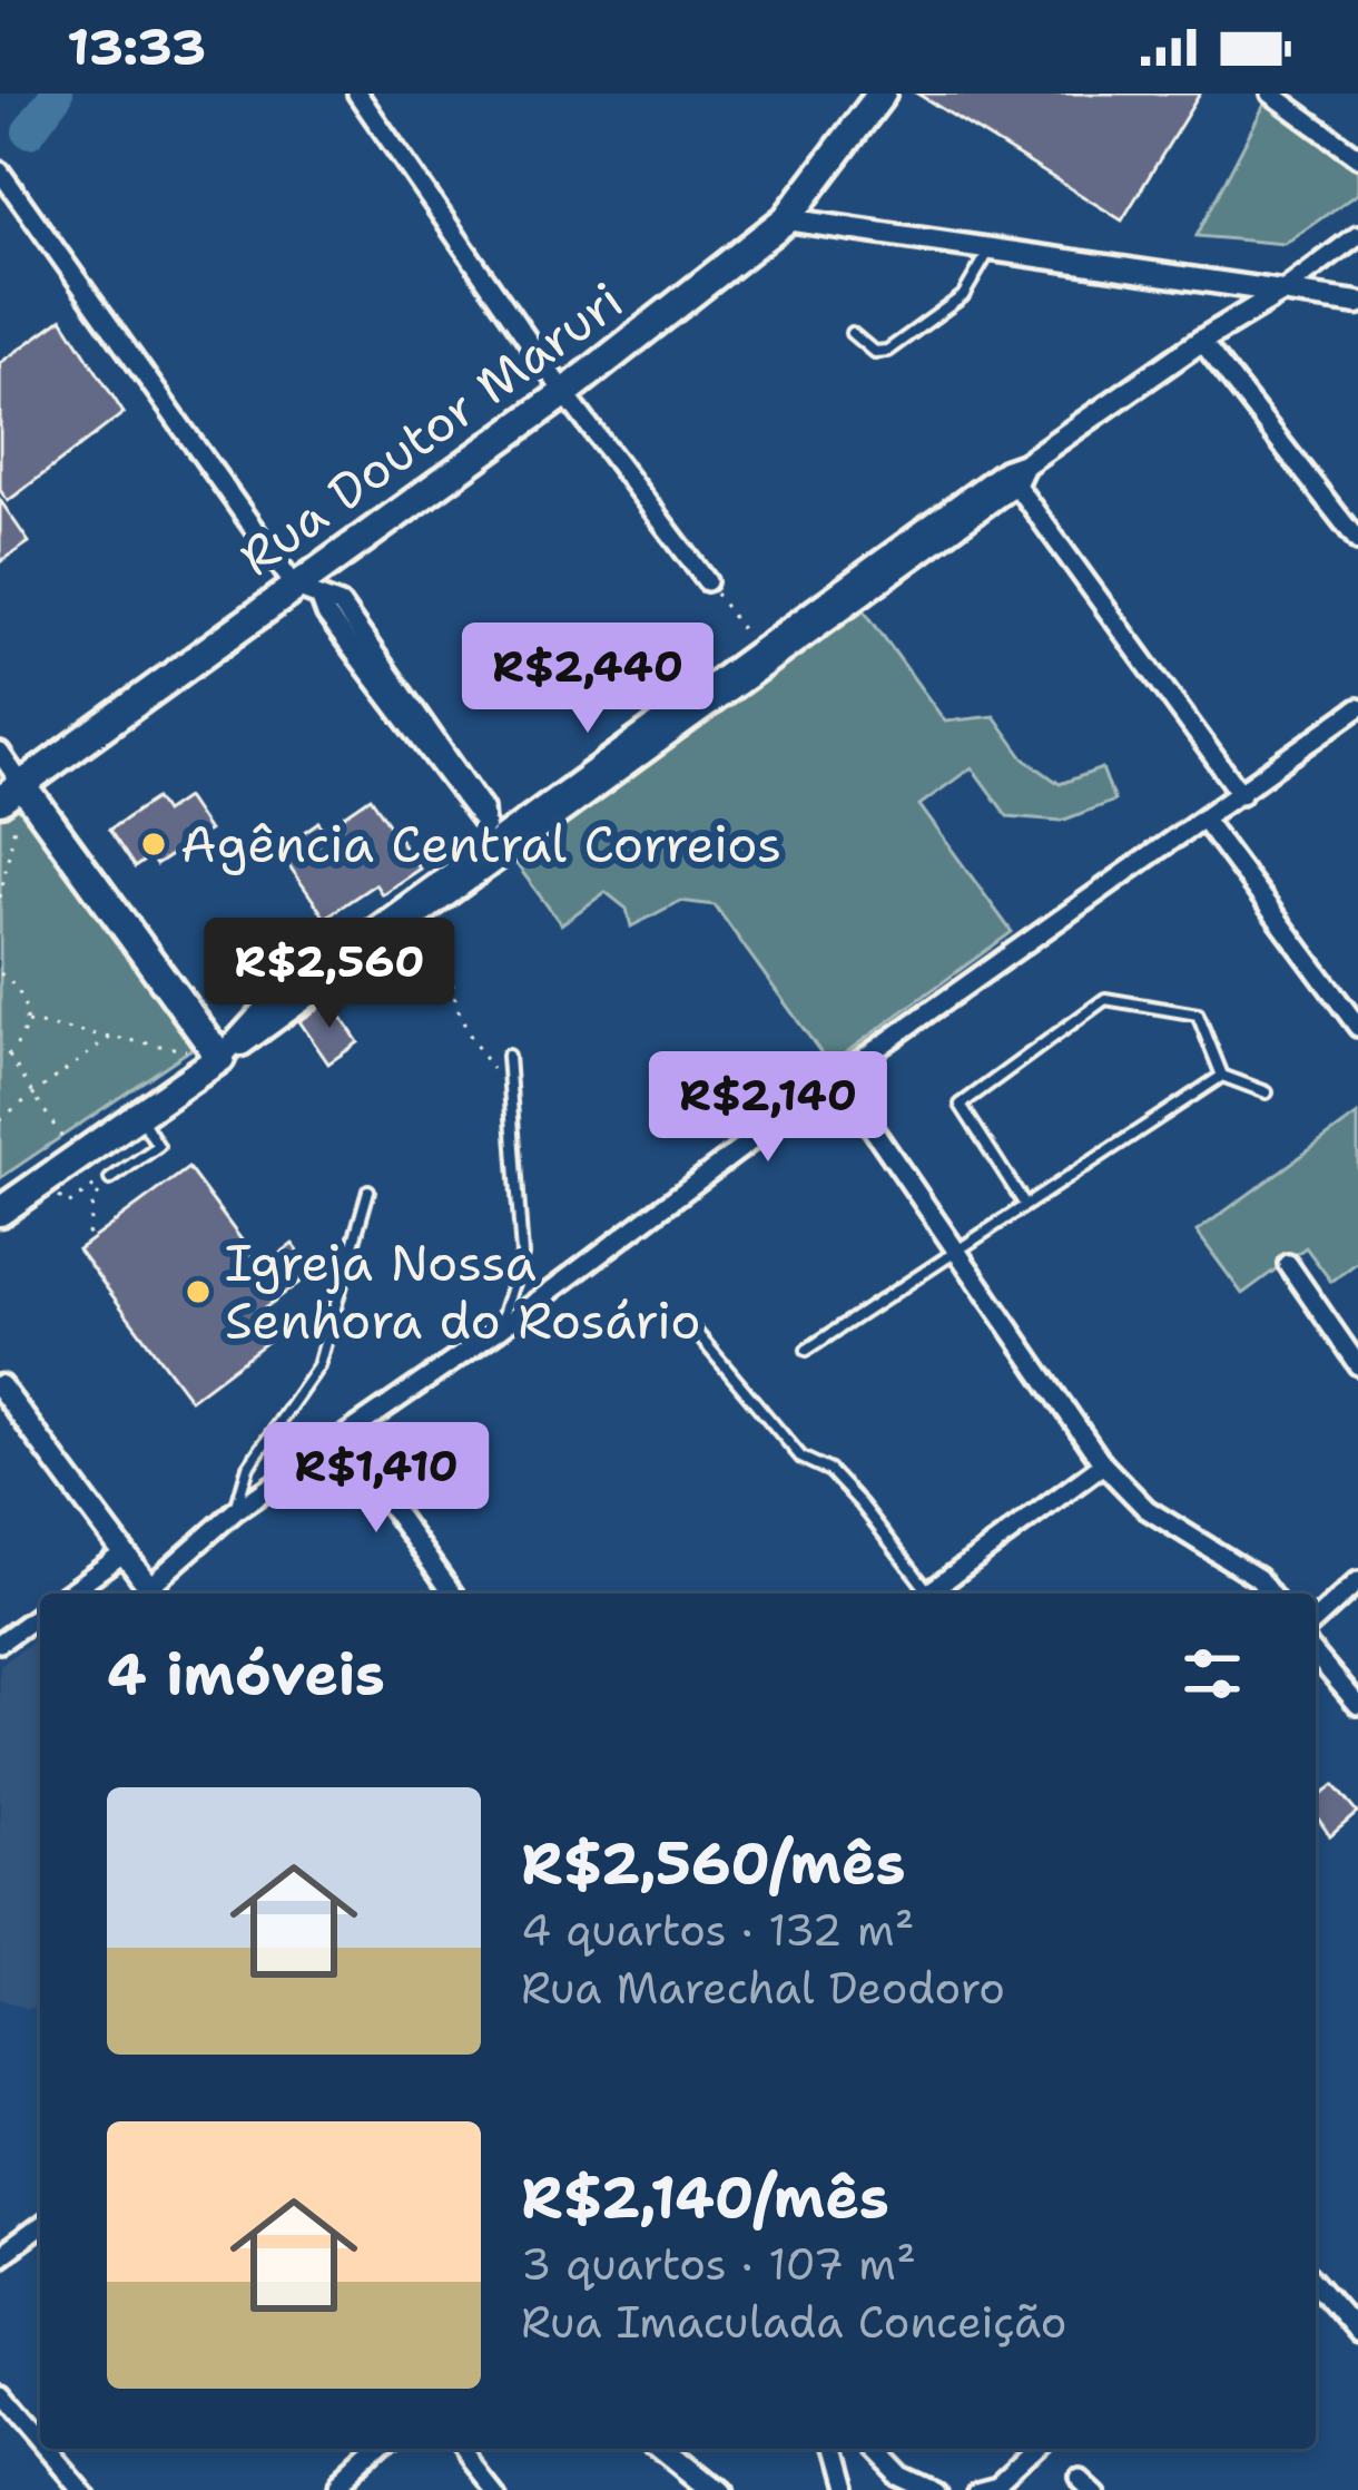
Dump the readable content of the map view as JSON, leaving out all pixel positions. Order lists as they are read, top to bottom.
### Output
{
  "streets": {
    "main road": ["Rua Doutor Maruri"]
  },
  "places": ["Agência Central Correios", "Igreja Nossa Senhora do Rosário"],
  "page": {
    "status": "13:33",
    "price": [
      "R$2,440",
      "R$2,560",
      "R$2,140",
      "R$1,410"
    ],
    "heading": "4 imóveis",
    "list": [
      {
        "name": "R$2,560/mês",
        "note": "4 quartos · 132 m² · Rua Marechal Deodoro"
      },
      {
        "name": "R$2,140/mês",
        "note": "3 quartos · 107 m² · Rua Imaculada Conceição"
      }
    ]
  }
}
